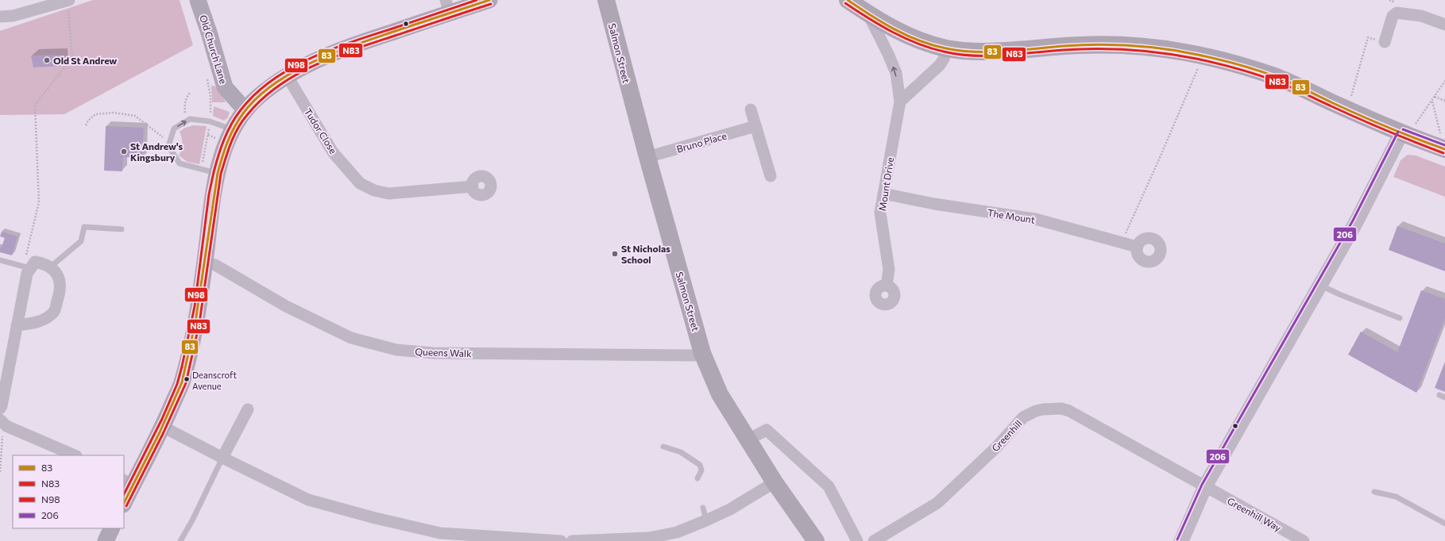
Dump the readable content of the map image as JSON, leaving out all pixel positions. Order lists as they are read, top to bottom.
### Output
{
  "streets": {
    "main road": ["Old Church Lane", "Salmon Street"],
    "street": [
      "Tudor Close",
      "Bruno Place",
      "Mount Drive",
      "The Mount",
      "Queens Walk",
      "Greenhill",
      "Greenhill Way"
    ]
  },
  "crossings": [
    ["Salmon Street", "Bruno Place"],
    ["Salmon Street", "Queens Walk"],
    ["Mount Drive", "The Mount"],
    ["Greenhill", "Greenhill Way"]
  ],
  "places": [
    "Old St Andrew",
    "St Andrew's Kingsbury",
    "St Nicholas School",
    "Deanscroft Avenue"
  ],
  "lines": [
    "transit line 83",
    "transit line N98",
    "transit line N83",
    "transit line 206"
  ],
  "legend": [
    "83",
    "N83",
    "N98",
    "206"
  ]
}
